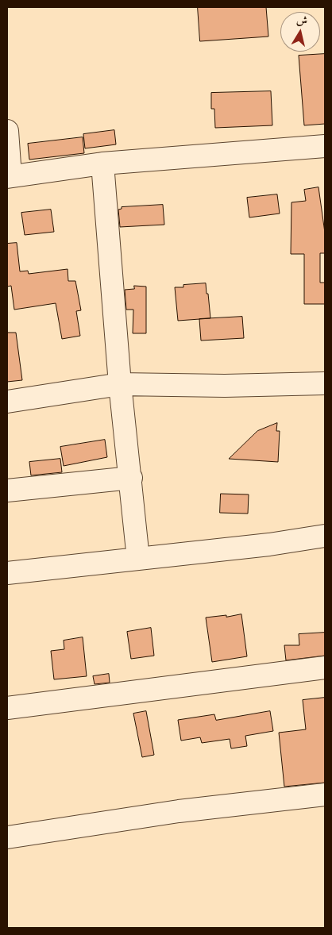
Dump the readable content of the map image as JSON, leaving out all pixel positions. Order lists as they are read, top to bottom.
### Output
{
  "north": "top"
}
